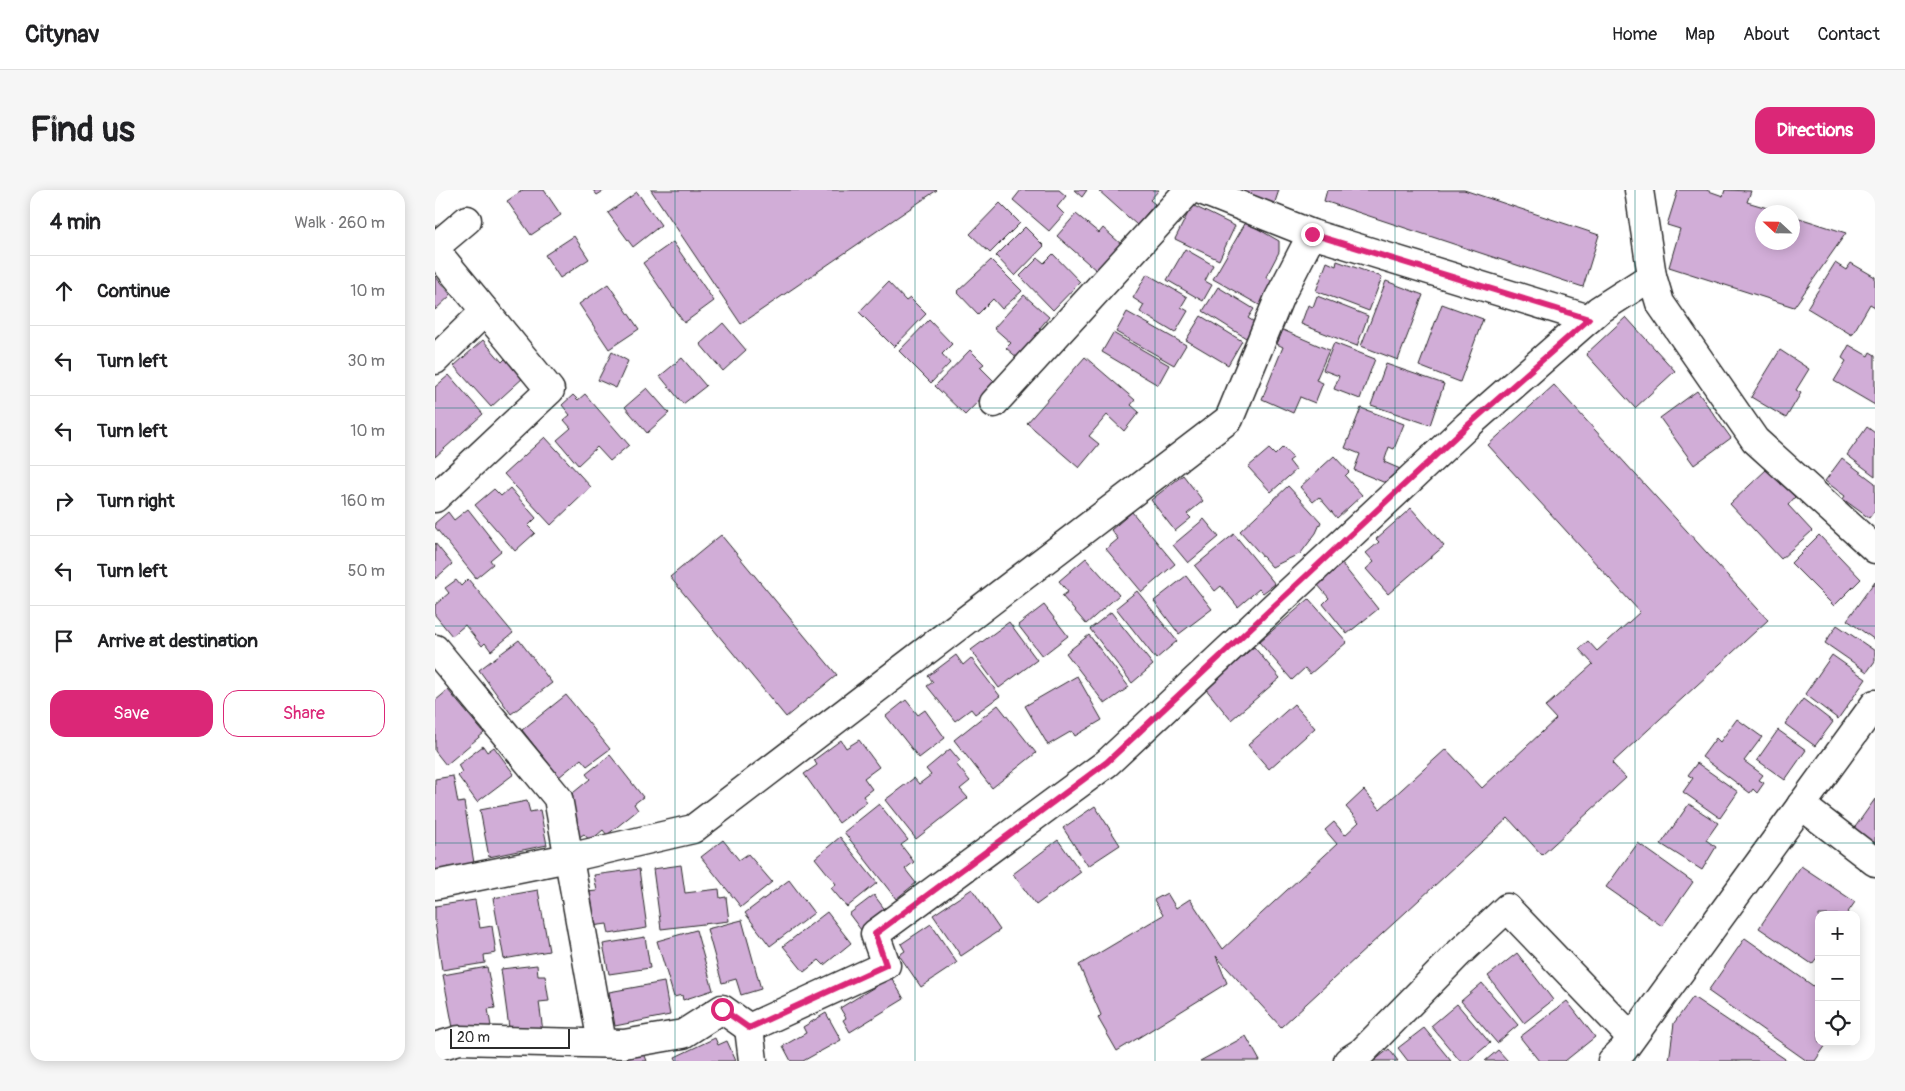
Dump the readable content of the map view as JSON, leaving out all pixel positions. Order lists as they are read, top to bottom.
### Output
{
  "scale_bar": "20 m",
  "north": "left",
  "page": {
    "header": "Citynav",
    "nav": [
      "Home",
      "Map",
      "About",
      "Contact"
    ],
    "buttons": [
      "Directions",
      ["Save", "Share"]
    ],
    "title": "Find us",
    "heading": ["4 min", "Walk · 260 m"],
    "list": [
      ["Continue", "10 m"],
      ["Turn left", "30 m"],
      ["Turn left", "10 m"],
      ["Turn right", "160 m"],
      ["Turn left", "50 m"],
      "Arrive at destination"
    ],
    "map_buttons": ["+", "−"],
    "scale": "20 m"
  }
}
